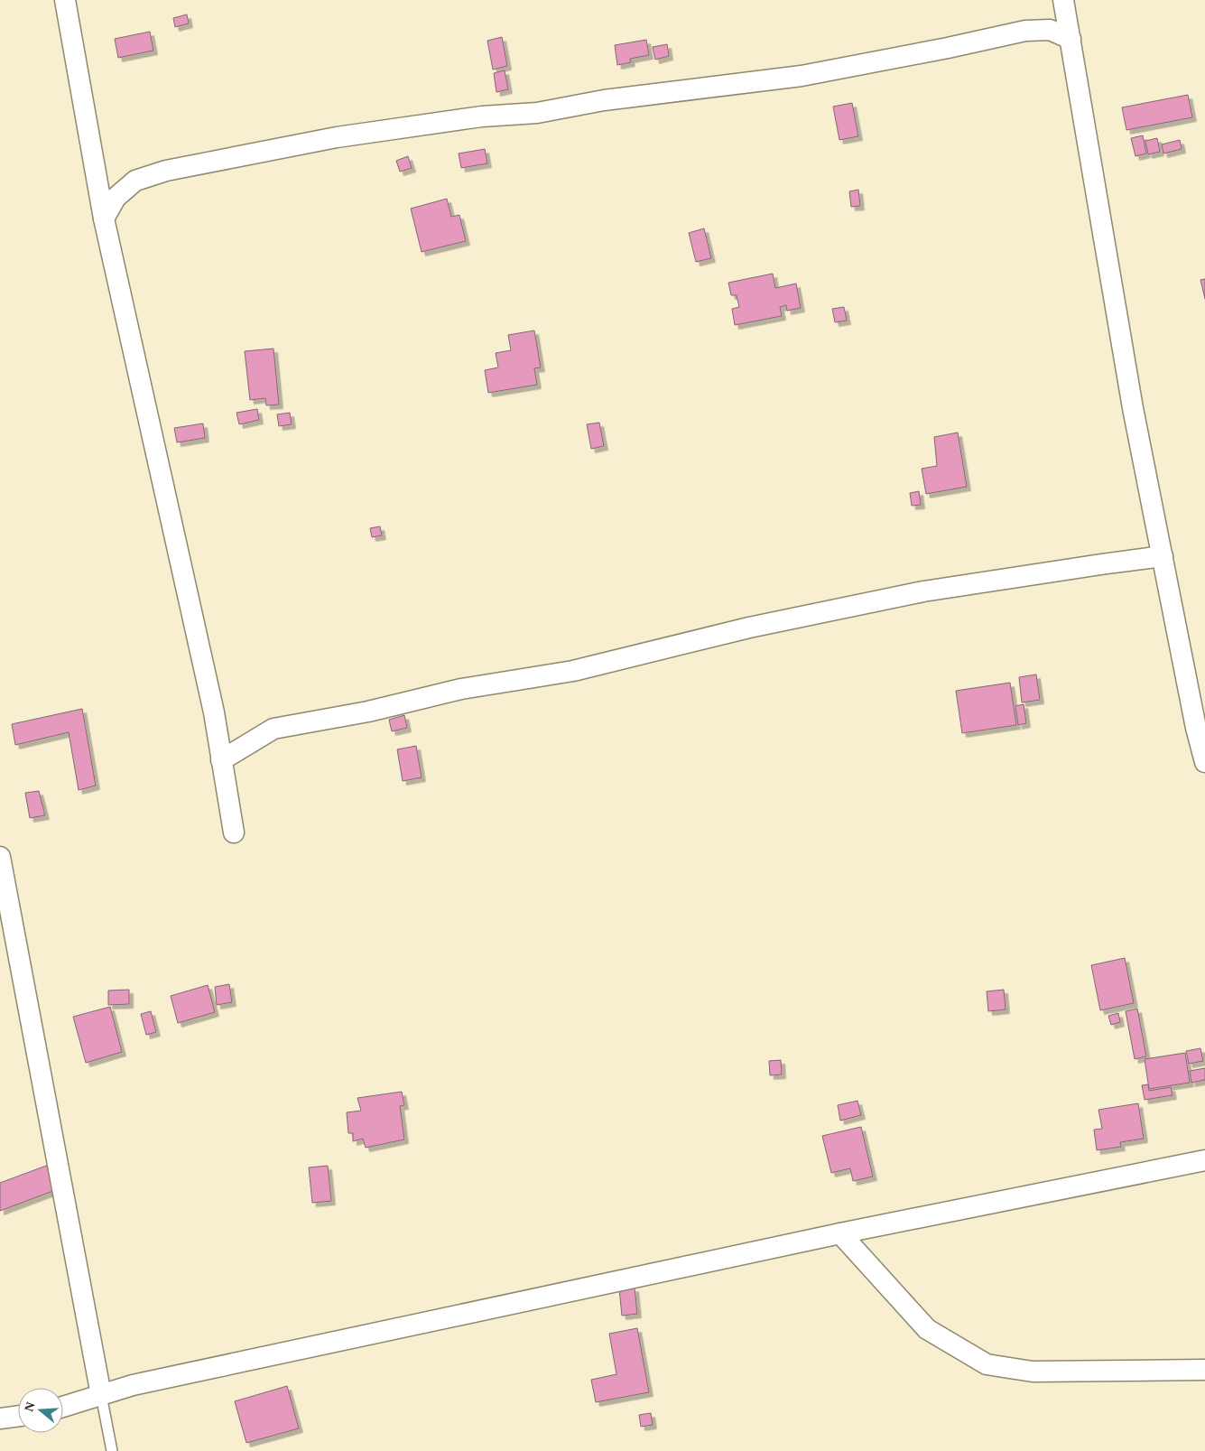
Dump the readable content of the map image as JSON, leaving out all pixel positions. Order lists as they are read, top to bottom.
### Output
{
  "north": "left"
}
